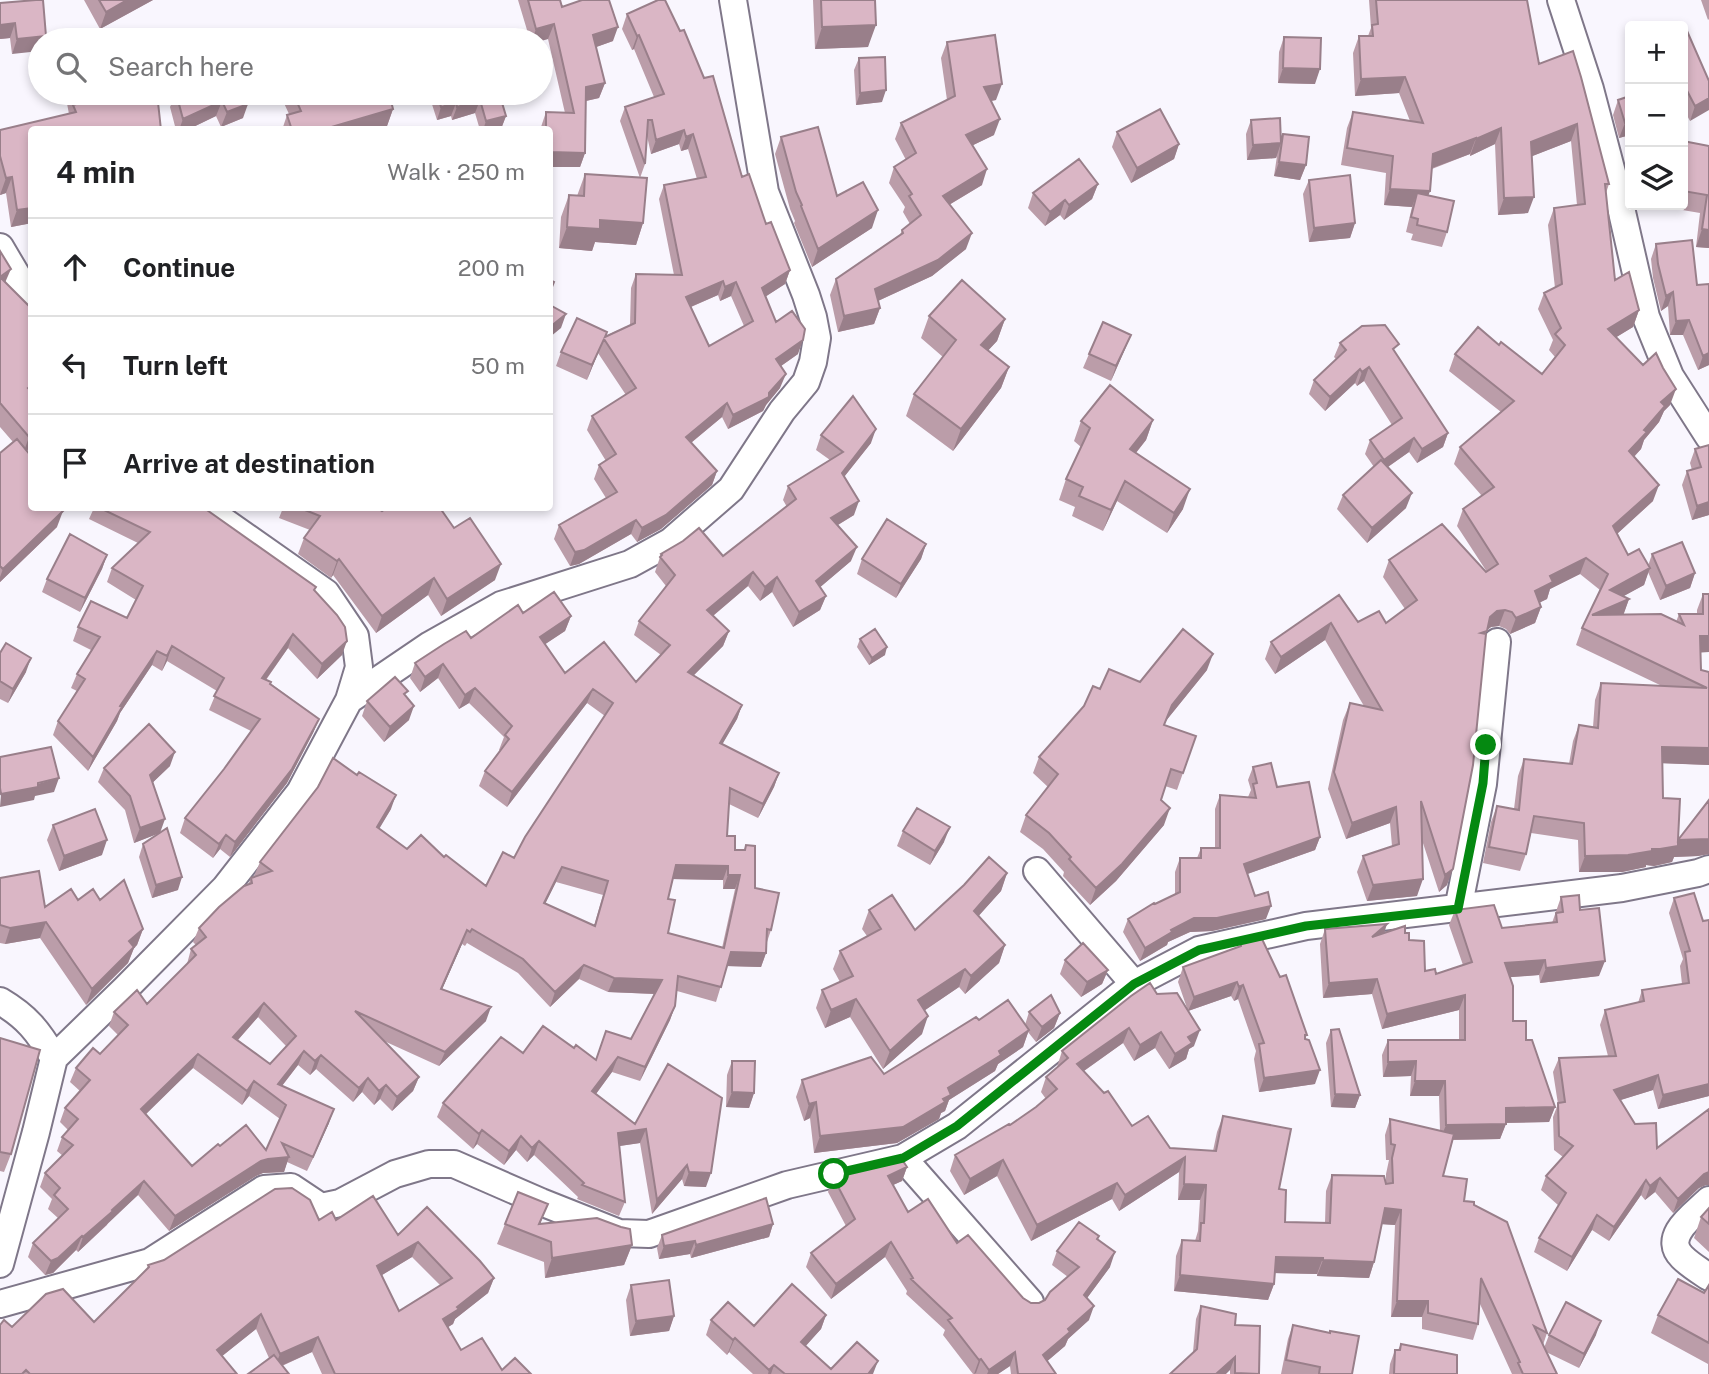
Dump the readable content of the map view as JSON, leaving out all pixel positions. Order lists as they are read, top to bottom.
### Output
{
  "page": {
    "map_buttons": ["+", "−"],
    "search": "Search here",
    "heading": ["4 min", "Walk · 250 m"],
    "list": [
      ["Continue", "200 m"],
      ["Turn left", "50 m"],
      "Arrive at destination"
    ]
  }
}
